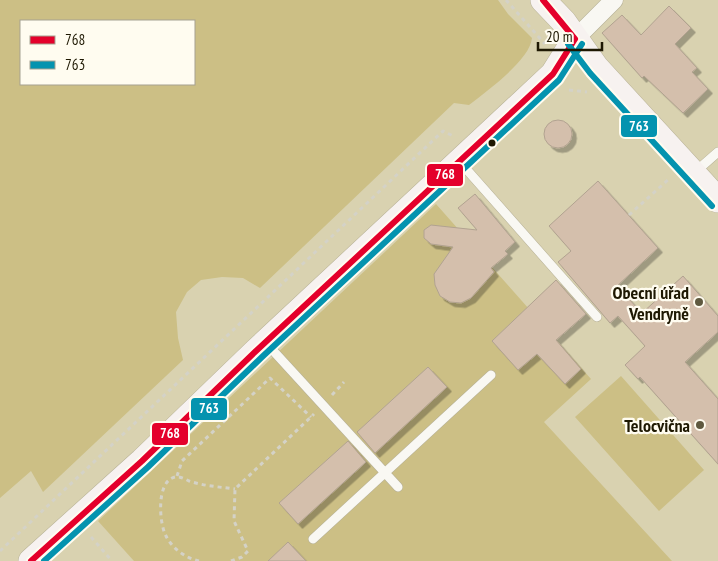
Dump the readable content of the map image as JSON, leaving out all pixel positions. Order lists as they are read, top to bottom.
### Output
{
  "places": ["Obecní úřad Vendryně", "Telocvična"],
  "lines": ["transit line 768", "transit line 763"],
  "legend": ["768", "763"],
  "scale_bar": "20 m"
}
